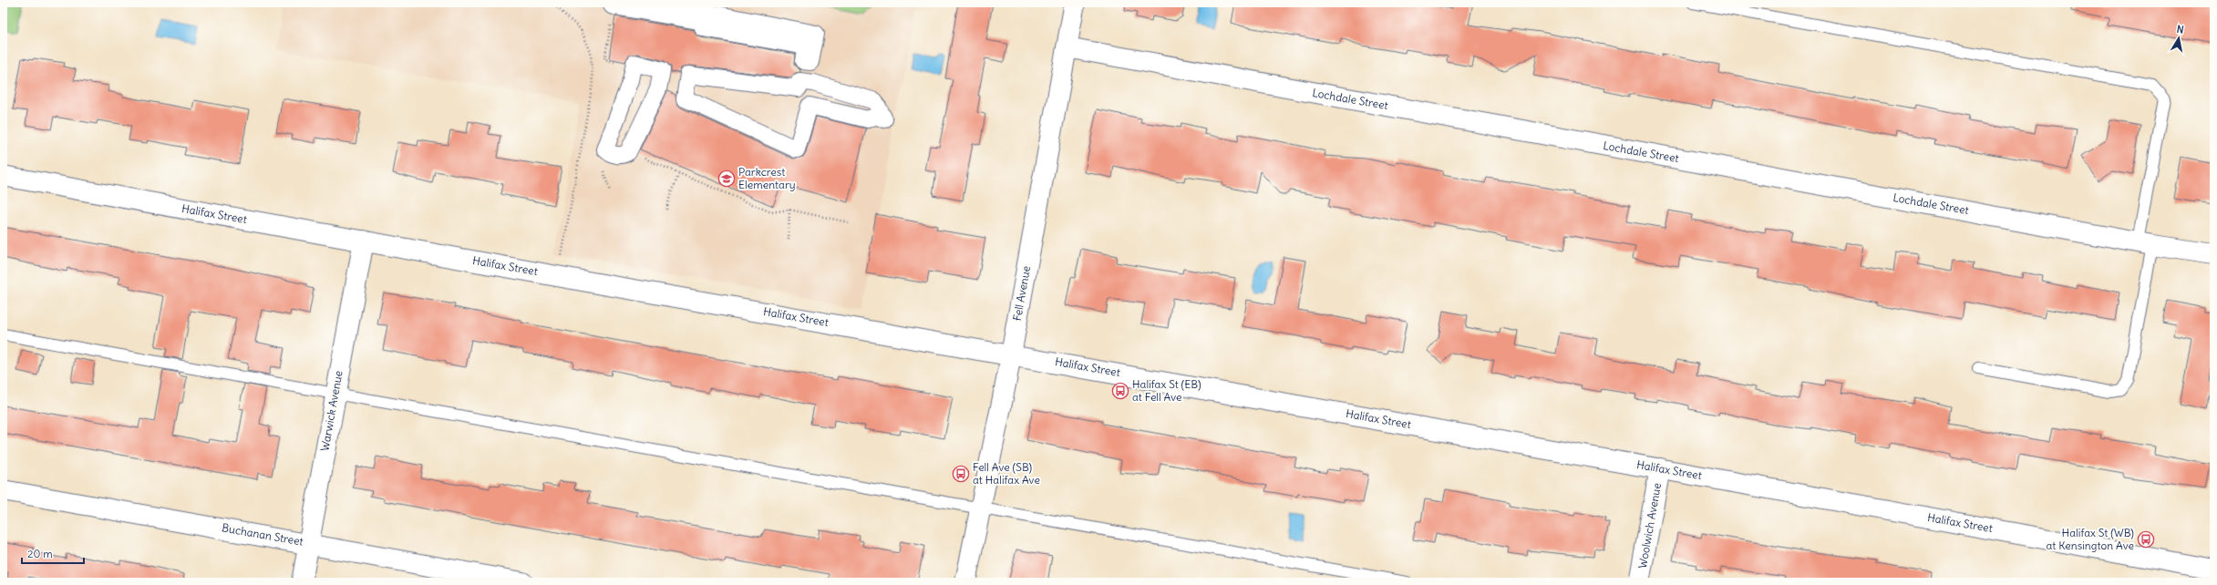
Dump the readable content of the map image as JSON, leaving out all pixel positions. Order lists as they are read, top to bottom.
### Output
{
  "streets": {
    "street": [
      "Lochdale Street",
      "Halifax Street",
      "Fell Avenue",
      "Warwick Avenue",
      "Woolwich Avenue",
      "Buchanan Street"
    ]
  },
  "crossings": [
    ["Lochdale Street", "Fell Avenue"],
    ["Halifax Street", "Fell Avenue"],
    ["Halifax Street", "Warwick Avenue"],
    ["Halifax Street", "Woolwich Avenue"],
    ["Warwick Avenue", "Buchanan Street"]
  ],
  "places": {
    "school or university": ["Parkcrest Elementary"],
    "bus stop": ["Halifax St (EB) at Fell Ave", "Fell Ave (SB) at Halifax Ave", "Halifax St (WB) at Kensington Ave"]
  },
  "scale_bar": "20 m",
  "north": "top"
}
